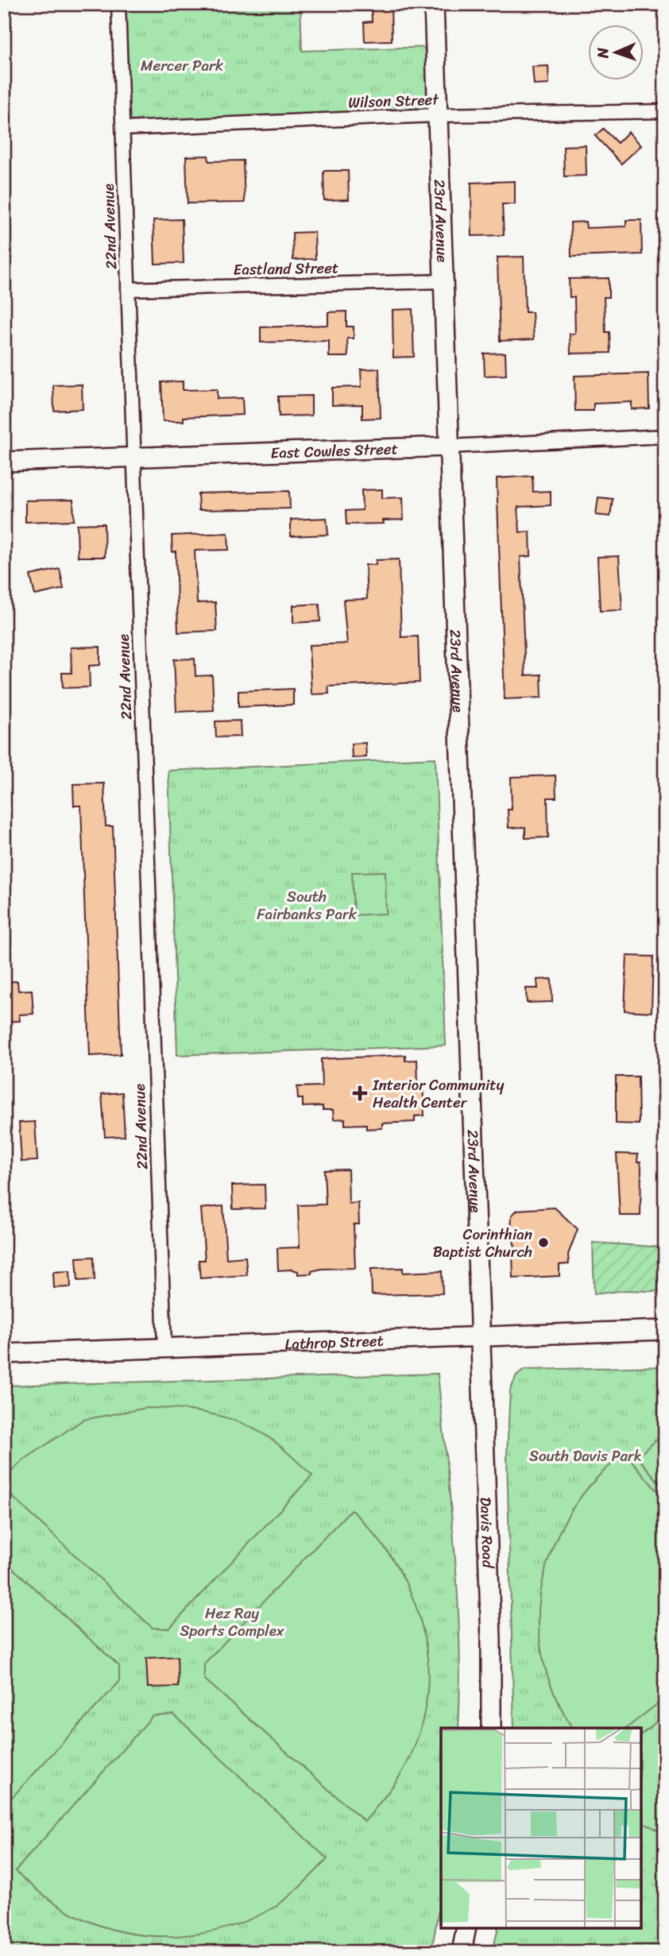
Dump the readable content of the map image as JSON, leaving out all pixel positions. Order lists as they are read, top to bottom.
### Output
{
  "streets": {
    "street": [
      "Wilson Street",
      "23rd Avenue",
      "22nd Avenue",
      "Eastland Street",
      "East Cowles Street",
      "Lathrop Street",
      "Davis Road"
    ]
  },
  "crossings": [
    ["Wilson Street", "23rd Avenue"],
    ["Wilson Street", "22nd Avenue"],
    ["23rd Avenue", "Eastland Street"],
    ["23rd Avenue", "East Cowles Street"],
    ["23rd Avenue", "Lathrop Street"],
    ["23rd Avenue", "Davis Road"],
    ["22nd Avenue", "Eastland Street"],
    ["22nd Avenue", "East Cowles Street"],
    ["22nd Avenue", "Lathrop Street"],
    ["Lathrop Street", "Davis Road"]
  ],
  "parks": [
    "Mercer Park",
    "South Fairbanks Park",
    "South Davis Park",
    "Hez Ray Sports Complex"
  ],
  "places": {
    "health": ["Interior Community Health Center"],
    "other": ["Corinthian Baptist Church"]
  },
  "north": "left"
}
